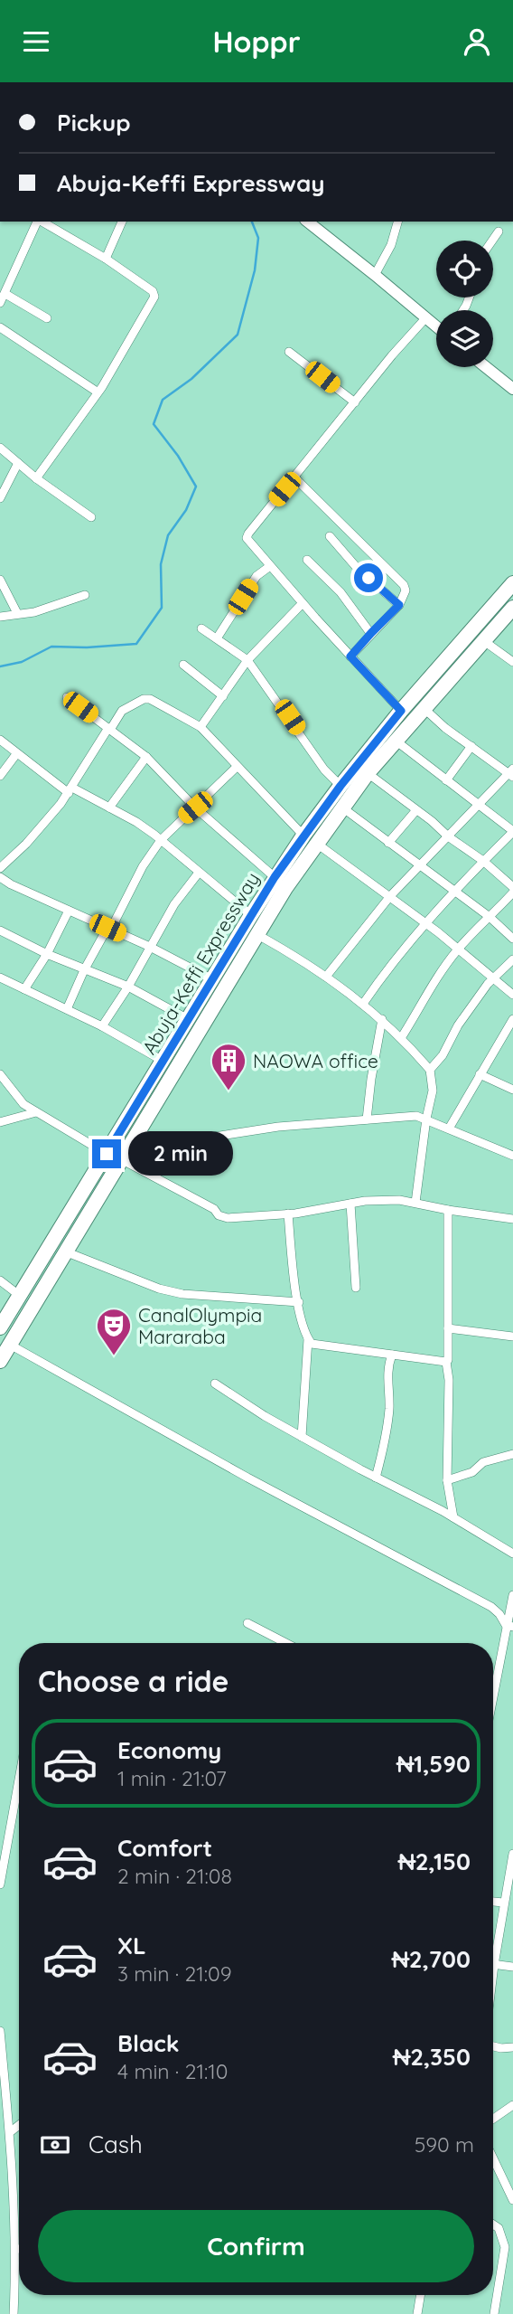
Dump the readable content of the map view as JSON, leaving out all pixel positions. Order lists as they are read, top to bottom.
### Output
{
  "streets": {
    "highway": ["Abuja-Keffi Expressway"]
  },
  "places": {
    "building": ["NAOWA office"],
    "theatre": ["CanalOlympia Mararaba"]
  },
  "page": {
    "header": "Hoppr",
    "banner": ["Pickup", "Abuja-Keffi Expressway"],
    "bubble": "2 min",
    "heading": "Choose a ride",
    "list": [
      {
        "name": "Economy",
        "note": "1 min · 21:07",
        "value": "₦1,590"
      },
      {
        "name": "Comfort",
        "note": "2 min · 21:08",
        "value": "₦2,150"
      },
      {
        "name": "XL",
        "note": "3 min · 21:09",
        "value": "₦2,700"
      },
      {
        "name": "Black",
        "note": "4 min · 21:10",
        "value": "₦2,350"
      }
    ],
    "pay": ["Cash", "590 m"],
    "buttons": "Confirm"
  }
}
